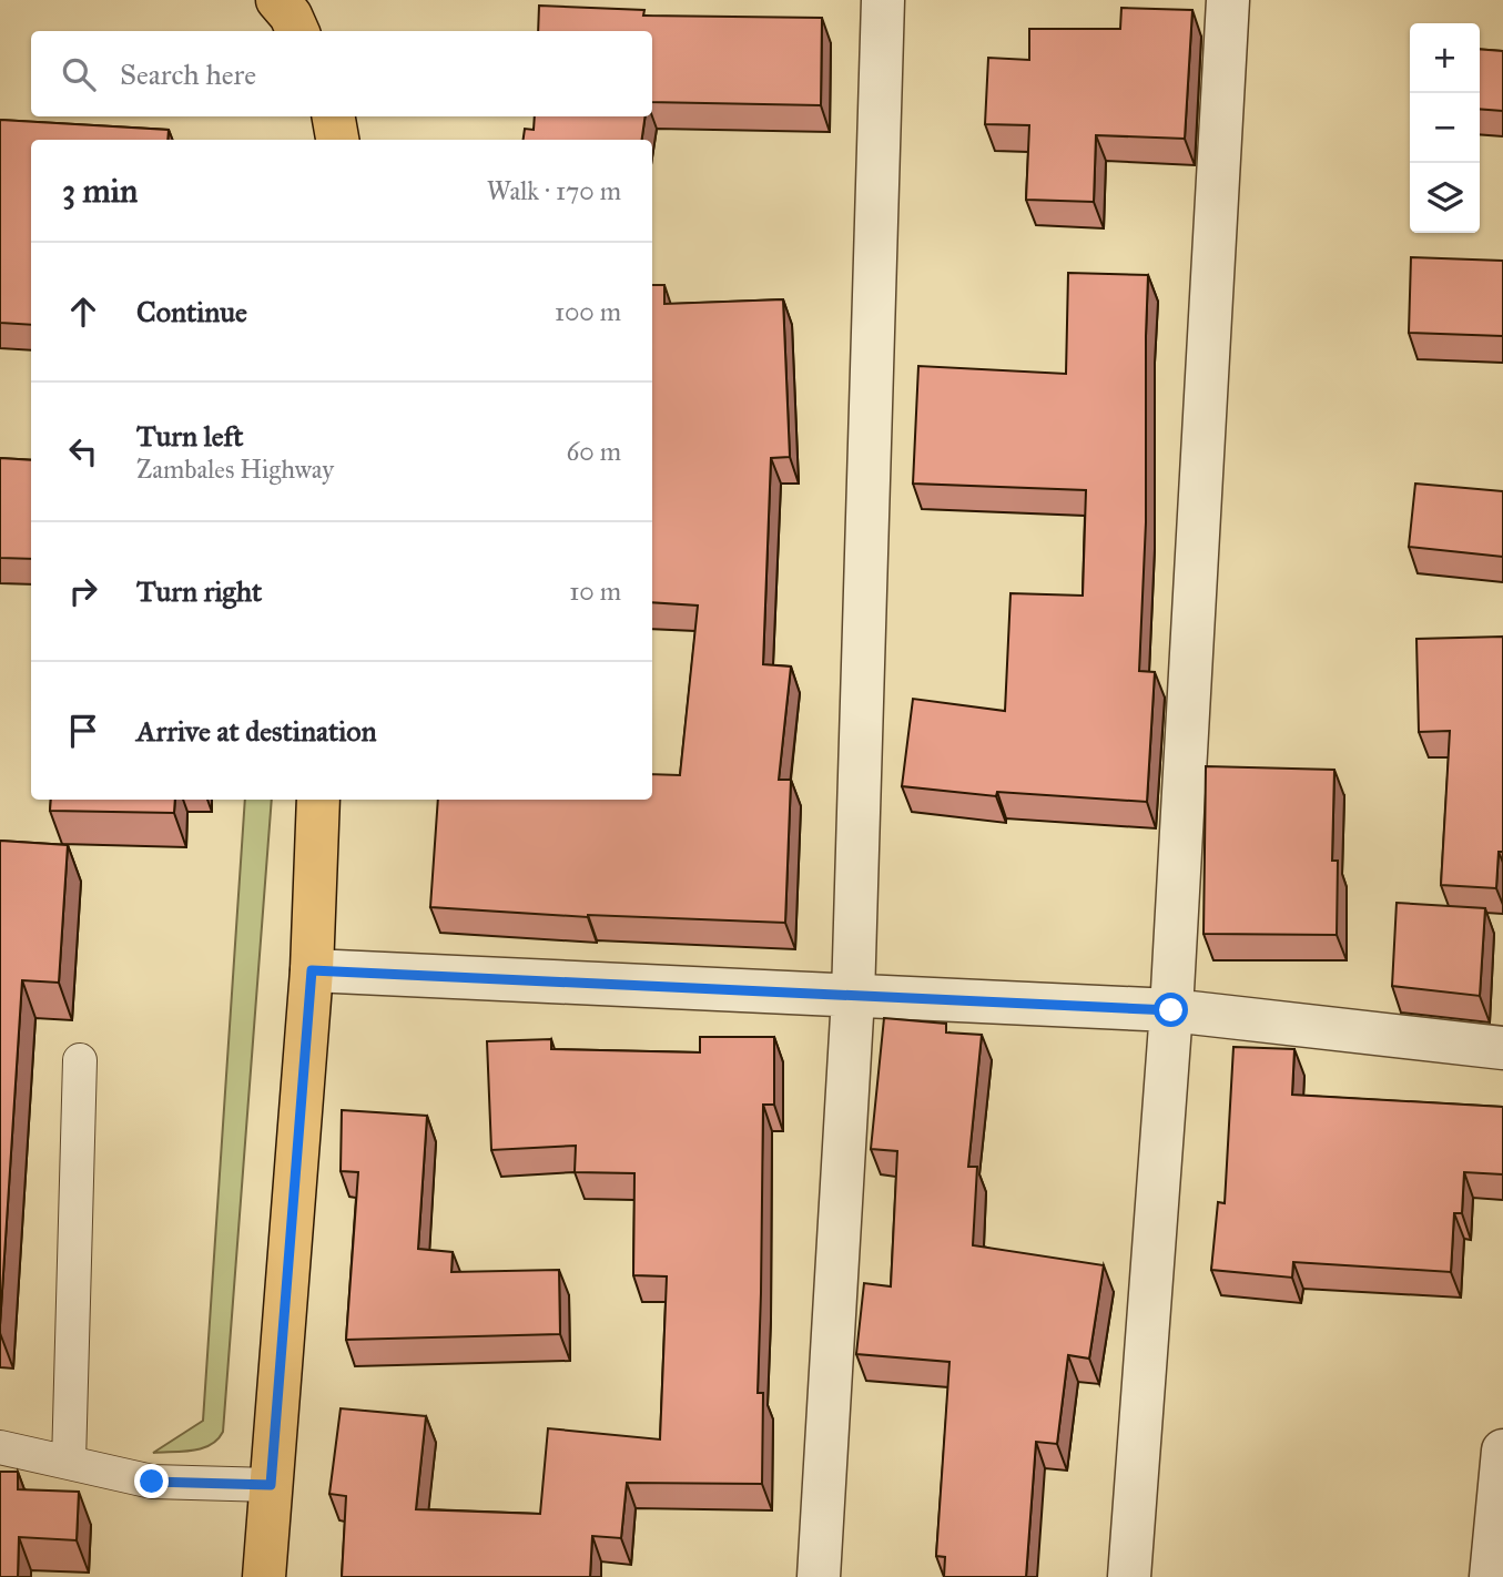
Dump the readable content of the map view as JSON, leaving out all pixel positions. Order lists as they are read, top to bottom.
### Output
{
  "page": {
    "map_buttons": ["+", "−"],
    "search": "Search here",
    "heading": ["3 min", "Walk · 170 m"],
    "list": [
      ["Continue", "100 m"],
      ["Turn left", "Zambales Highway", "60 m"],
      ["Turn right", "10 m"],
      "Arrive at destination"
    ]
  }
}
